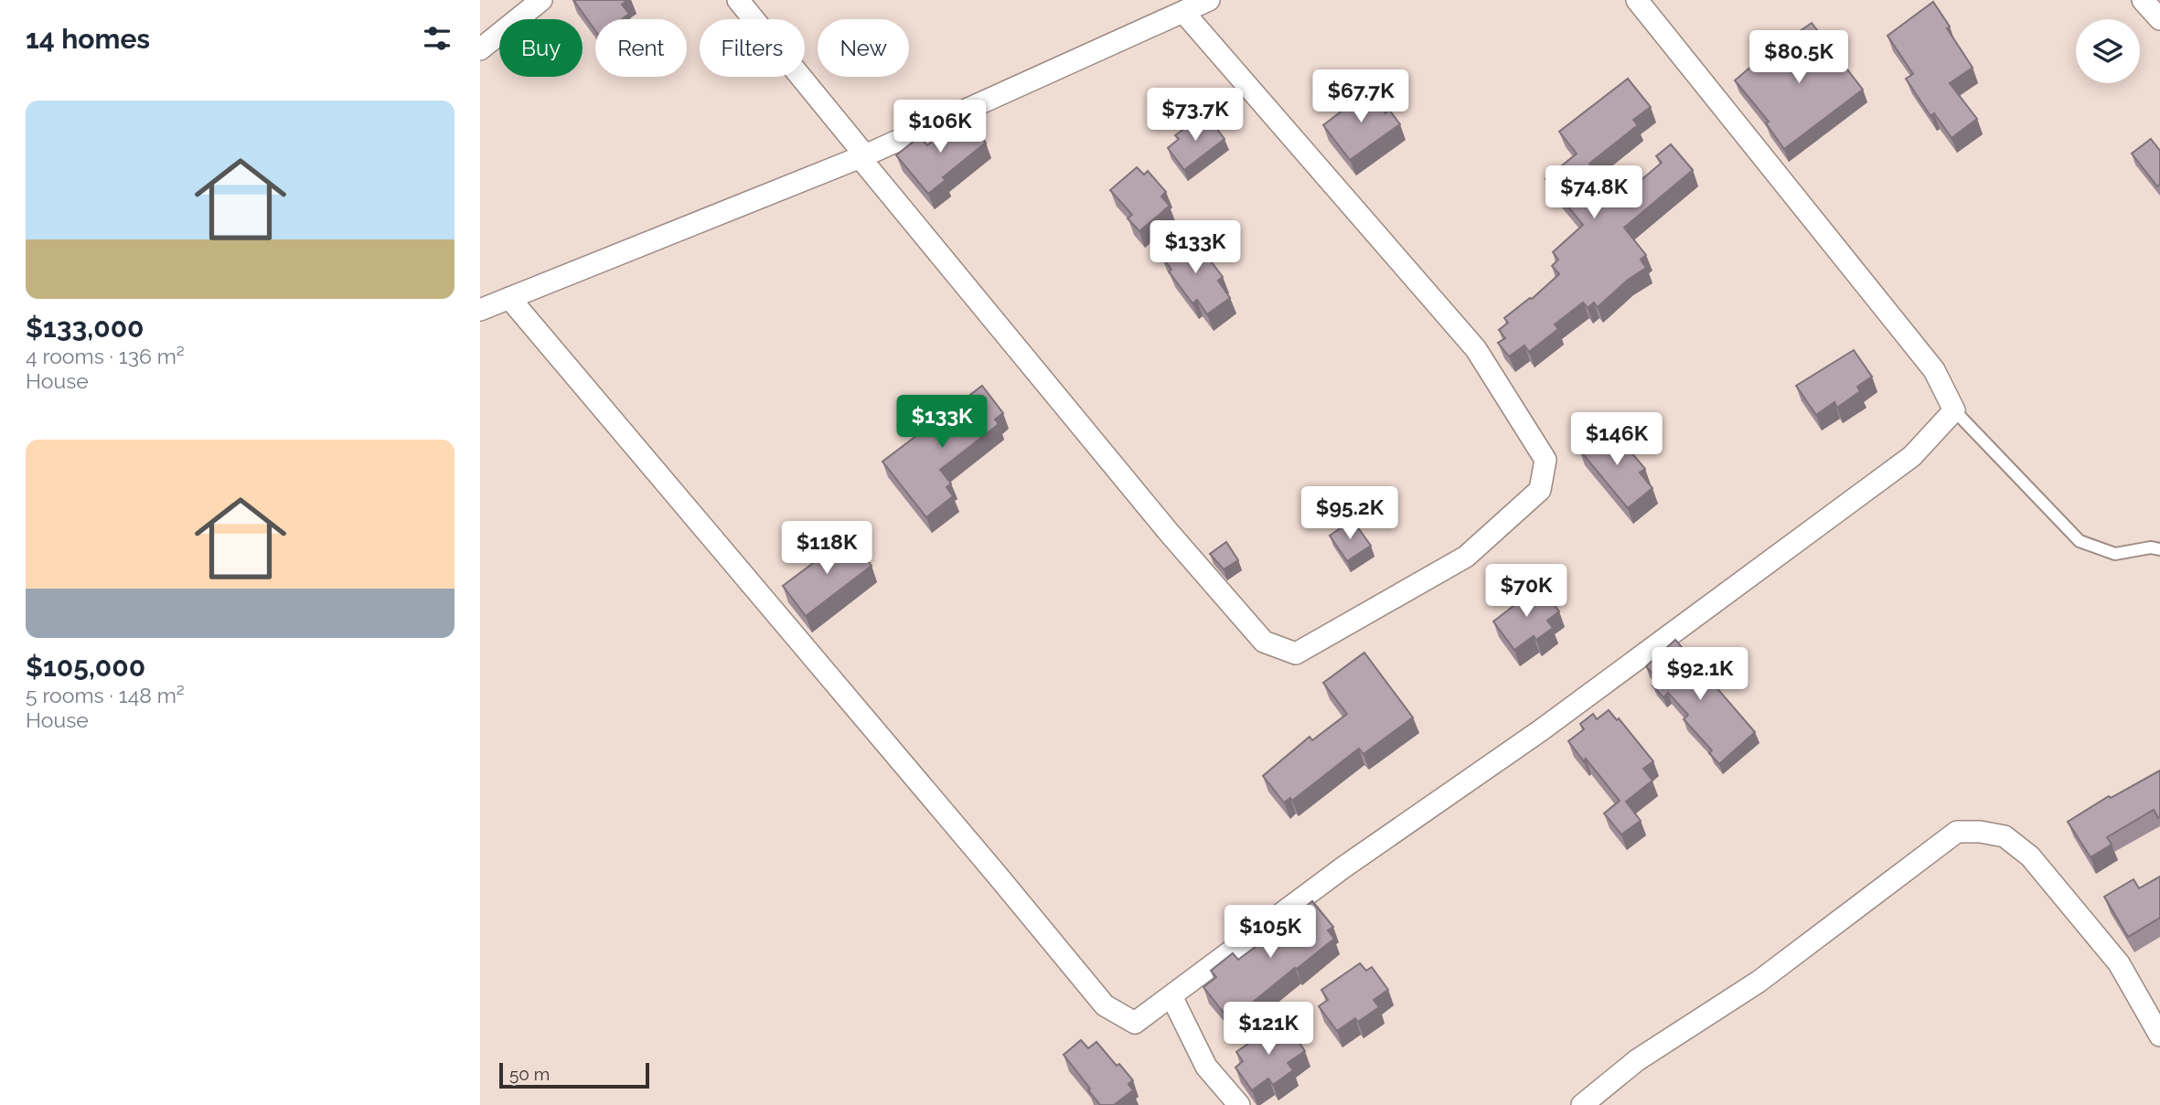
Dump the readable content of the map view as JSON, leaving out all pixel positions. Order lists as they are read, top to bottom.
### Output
{
  "scale_bar": "50 m",
  "page": {
    "heading": "14 homes",
    "chip": [
      "Buy",
      "Rent",
      "Filters",
      "New"
    ],
    "price": [
      "$80.5K",
      "$67.7K",
      "$73.7K",
      "$106K",
      "$74.8K",
      "$133K",
      "$133K",
      "$146K",
      "$95.2K",
      "$118K",
      "$70K",
      "$92.1K",
      "$105K",
      "$121K"
    ],
    "list": [
      {
        "name": "$133,000",
        "note": "4 rooms · 136 m² · House"
      },
      {
        "name": "$105,000",
        "note": "5 rooms · 148 m² · House"
      }
    ],
    "scale": "50 m"
  }
}
